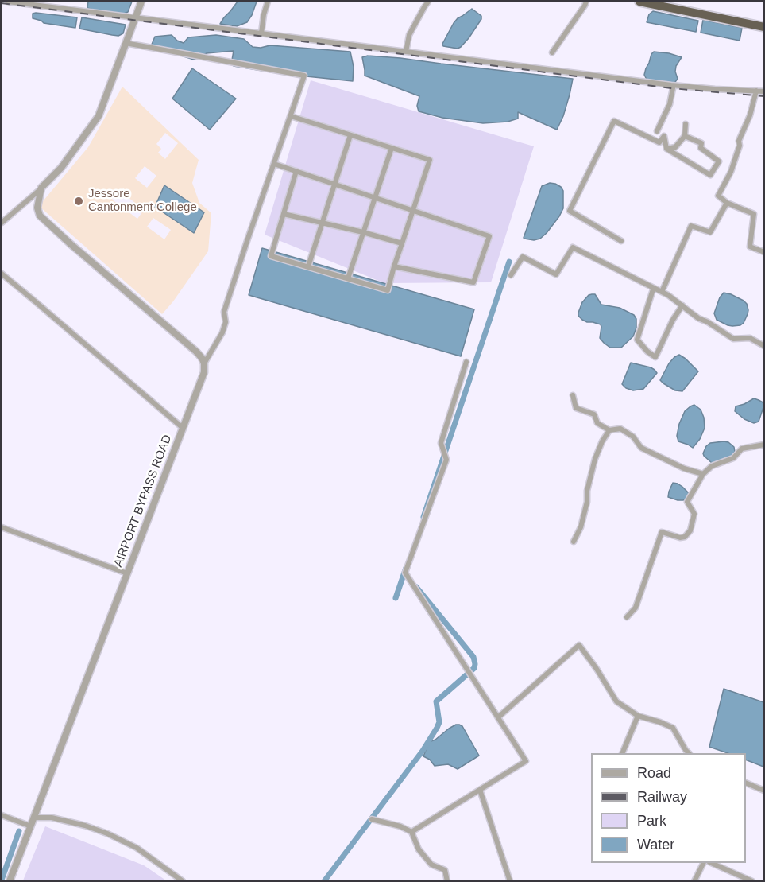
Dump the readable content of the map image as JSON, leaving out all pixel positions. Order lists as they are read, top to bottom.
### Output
{
  "streets": {
    "street": ["AIRPORT BYPASS ROAD"]
  },
  "places": ["Jessore Cantonment College"],
  "legend": [
    "Road",
    "Railway",
    "Park",
    "Water"
  ]
}
